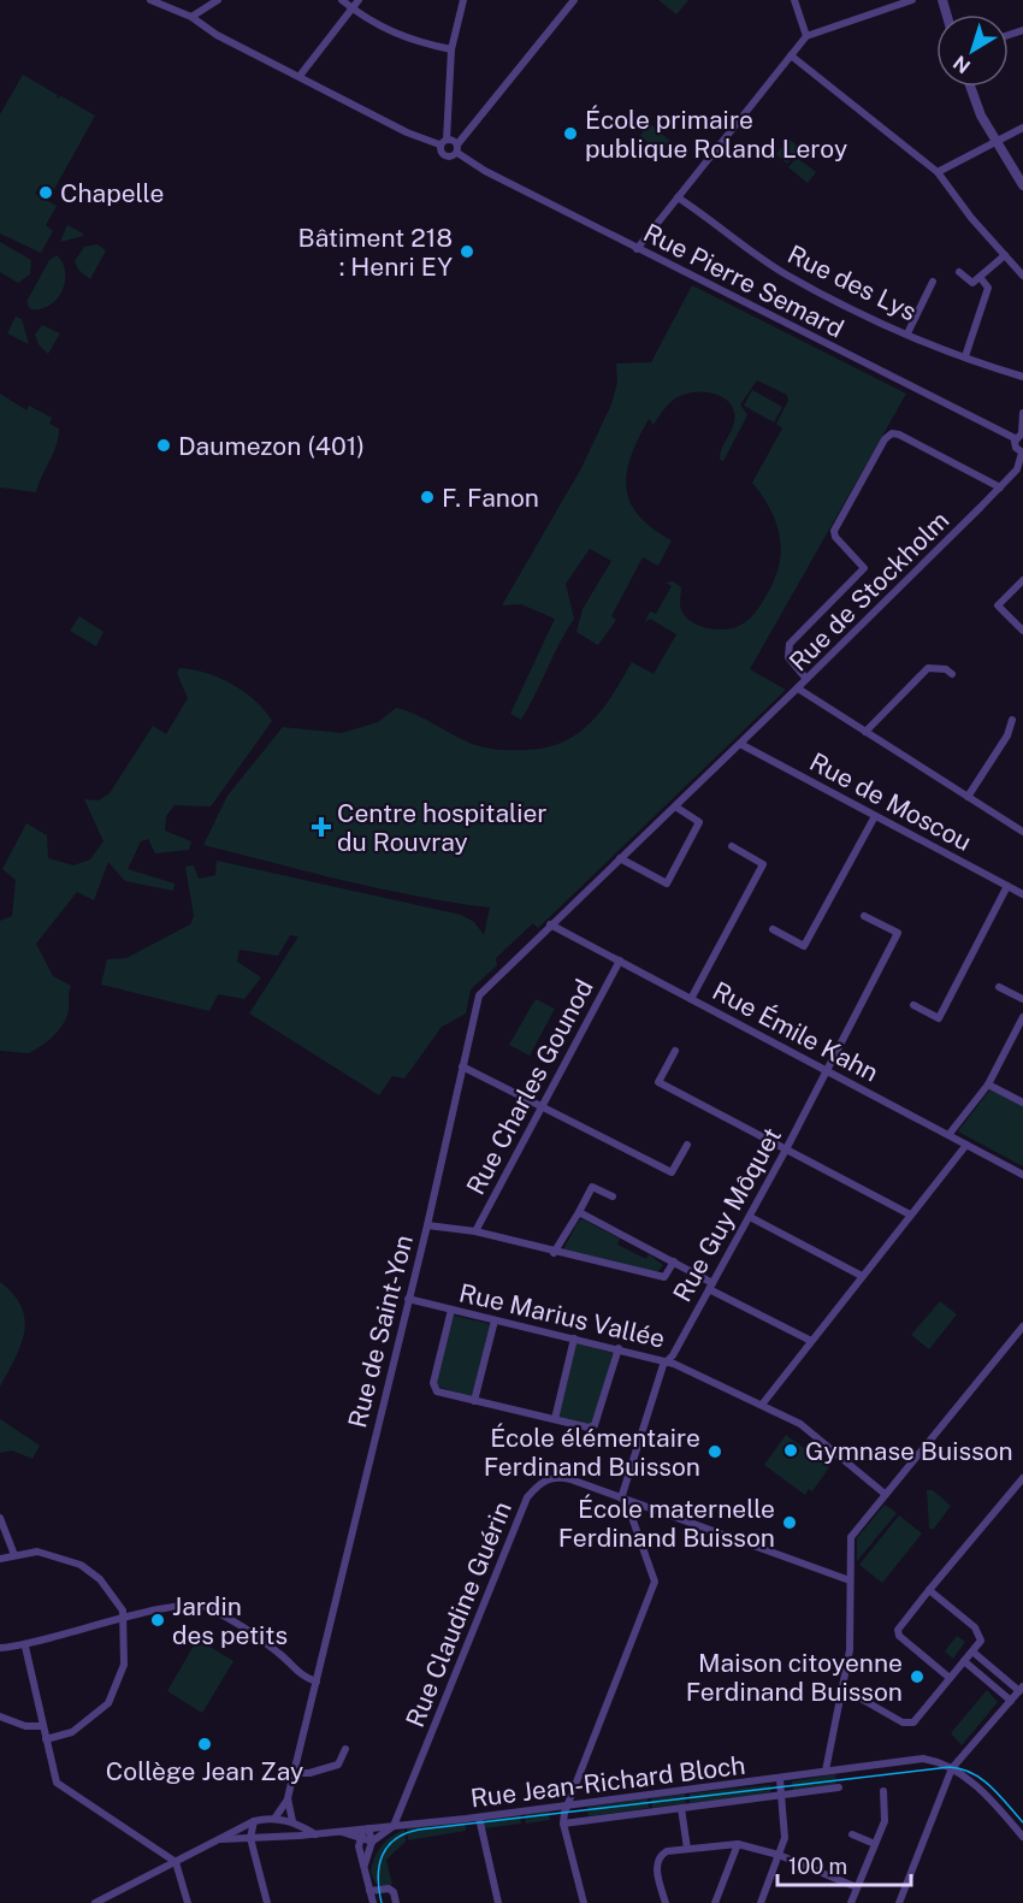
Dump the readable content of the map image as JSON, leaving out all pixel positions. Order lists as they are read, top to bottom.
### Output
{
  "streets": {
    "street": [
      "Rue Pierre Semard",
      "Rue des Lys",
      "Rue de Stockholm",
      "Rue de Moscou",
      "Rue Émile Kahn",
      "Rue Charles Gounod",
      "Rue Guy Môquet",
      "Rue Marius Vallée",
      "Rue de Saint-Yon",
      "Rue Claudine Guérin",
      "Rue Jean-Richard Bloch"
    ]
  },
  "crossings": [
    ["Rue de Stockholm", "Rue de Saint-Yon"],
    ["Rue de Moscou", "Rue de Saint-Yon"],
    ["Rue Émile Kahn", "Rue Charles Gounod"],
    ["Rue Émile Kahn", "Rue Guy Môquet"],
    ["Rue Émile Kahn", "Rue de Saint-Yon"],
    ["Rue Guy Môquet", "Rue Marius Vallée"],
    ["Rue Guy Môquet", "Rue Claudine Guérin"],
    ["Rue Marius Vallée", "Rue de Saint-Yon"],
    ["Rue Claudine Guérin", "Rue Jean-Richard Bloch"]
  ],
  "places": {
    "other": [
      "École primaire publique Roland Leroy",
      "Chapelle",
      "Bâtiment 218 : Henri EY",
      "Daumezon (401)",
      "F. Fanon",
      "Gymnase Buisson",
      "École élémentaire Ferdinand Buisson",
      "École maternelle Ferdinand Buisson",
      "Jardin des petits",
      "Maison citoyenne Ferdinand Buisson",
      "Collège Jean Zay"
    ],
    "health": ["Centre hospitalier du Rouvray"]
  },
  "scale_bar": "100 m",
  "north": "bottom left"
}
